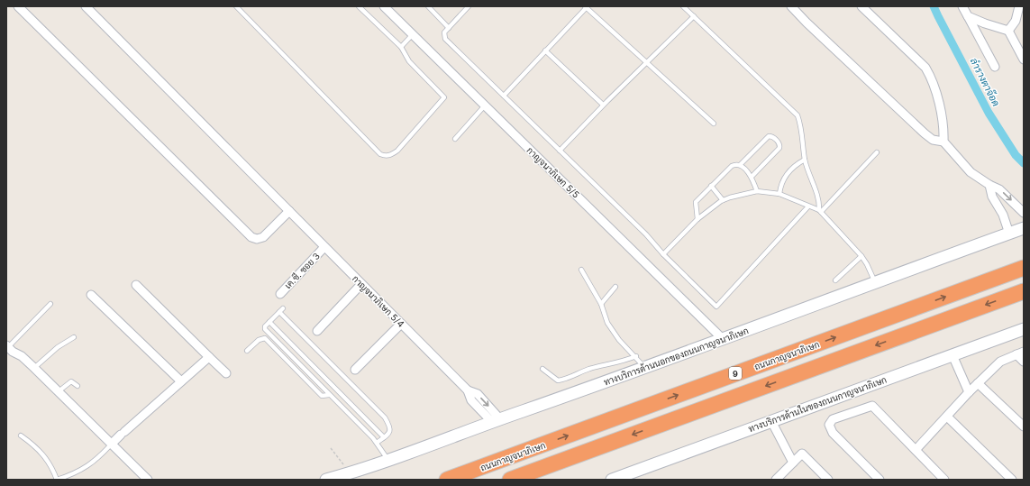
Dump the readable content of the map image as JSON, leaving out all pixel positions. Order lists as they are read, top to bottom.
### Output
{
  "streets": {
    "highway": ["ถนนกาญจนาภิเษก", "9"],
    "main road": ["ทางบริการด้านนอกของถนนกาญจนาภิเษก", "ทางบริการด้านในของถนนกาญจนาภิเษก"],
    "street": ["กาญจนาภิเษก 5/5", "เค.ซี. ซอย 3", "กาญจนาภิเษก 5/4"]
  },
  "crossings": [
    ["กาญจนาภิเษก 5/5", "ทางบริการด้านนอกของถนนกาญจนาภิเษก"],
    ["เค.ซี. ซอย 3", "กาญจนาภิเษก 5/4"],
    ["กาญจนาภิเษก 5/4", "ทางบริการด้านนอกของถนนกาญจนาภิเษก"]
  ],
  "water": ["ลำรางตาจ๊อด"]
}
